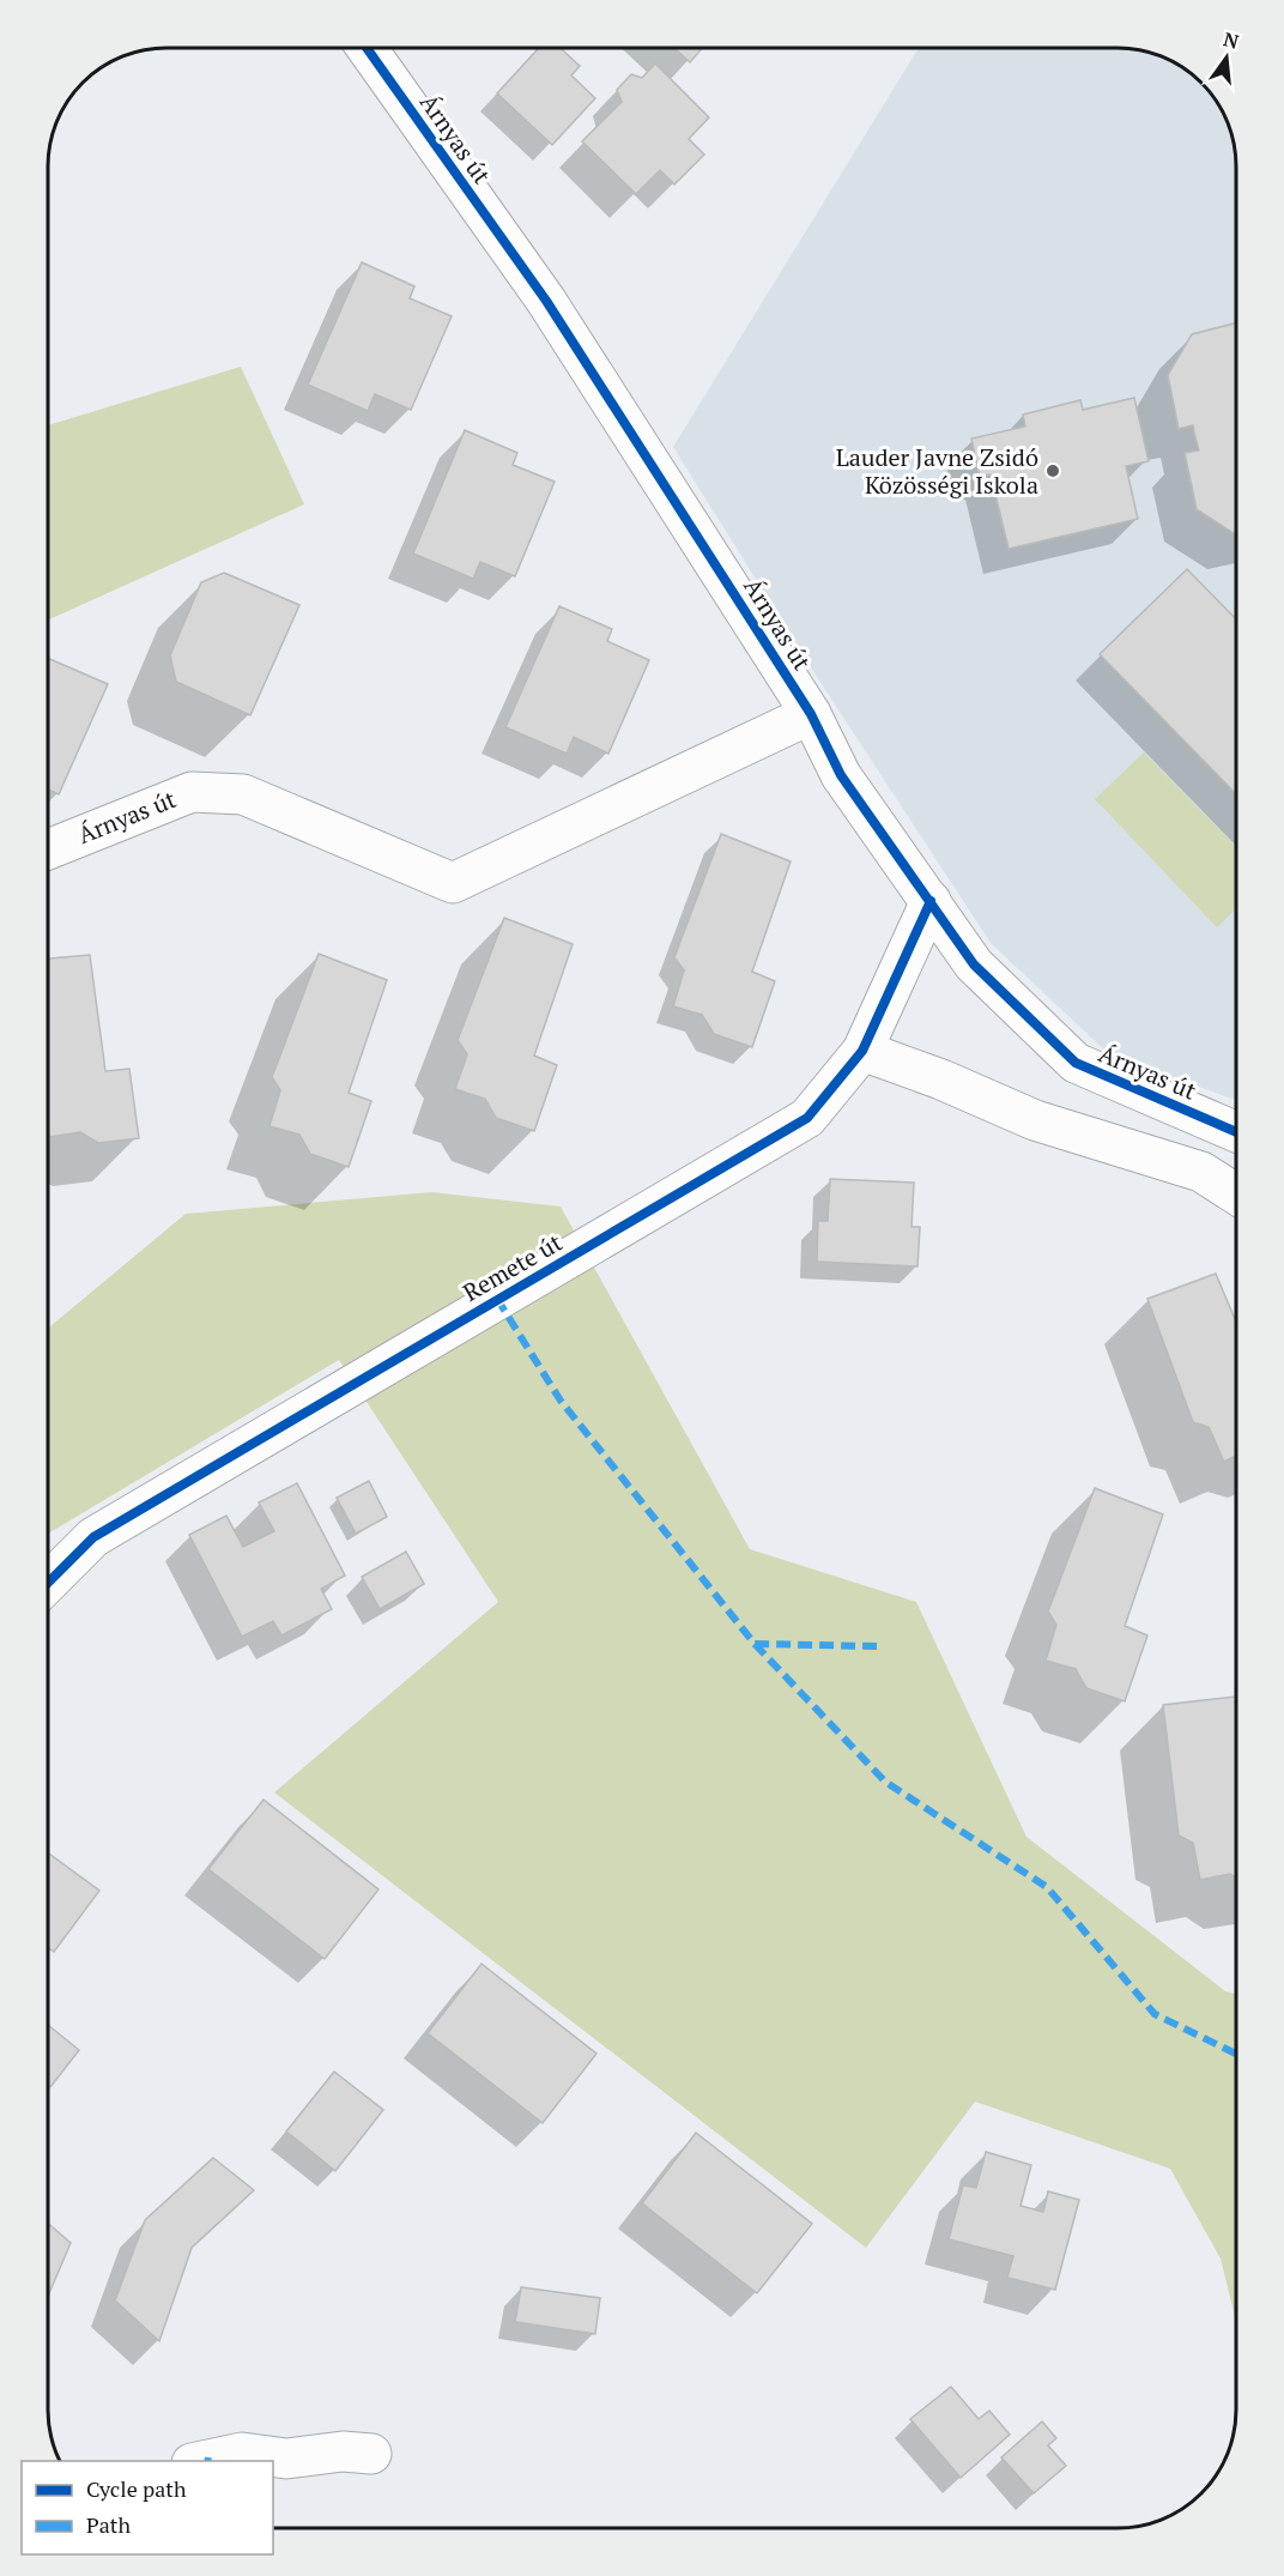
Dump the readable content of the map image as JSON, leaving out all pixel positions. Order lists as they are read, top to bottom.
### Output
{
  "streets": {
    "street": ["Árnyas út", "Remete út"]
  },
  "crossings": [
    ["Árnyas út", "Remete út"]
  ],
  "places": ["Lauder Javne Zsidó Közösségi Iskola"],
  "legend": ["Cycle path", "Path"],
  "north": "top"
}
